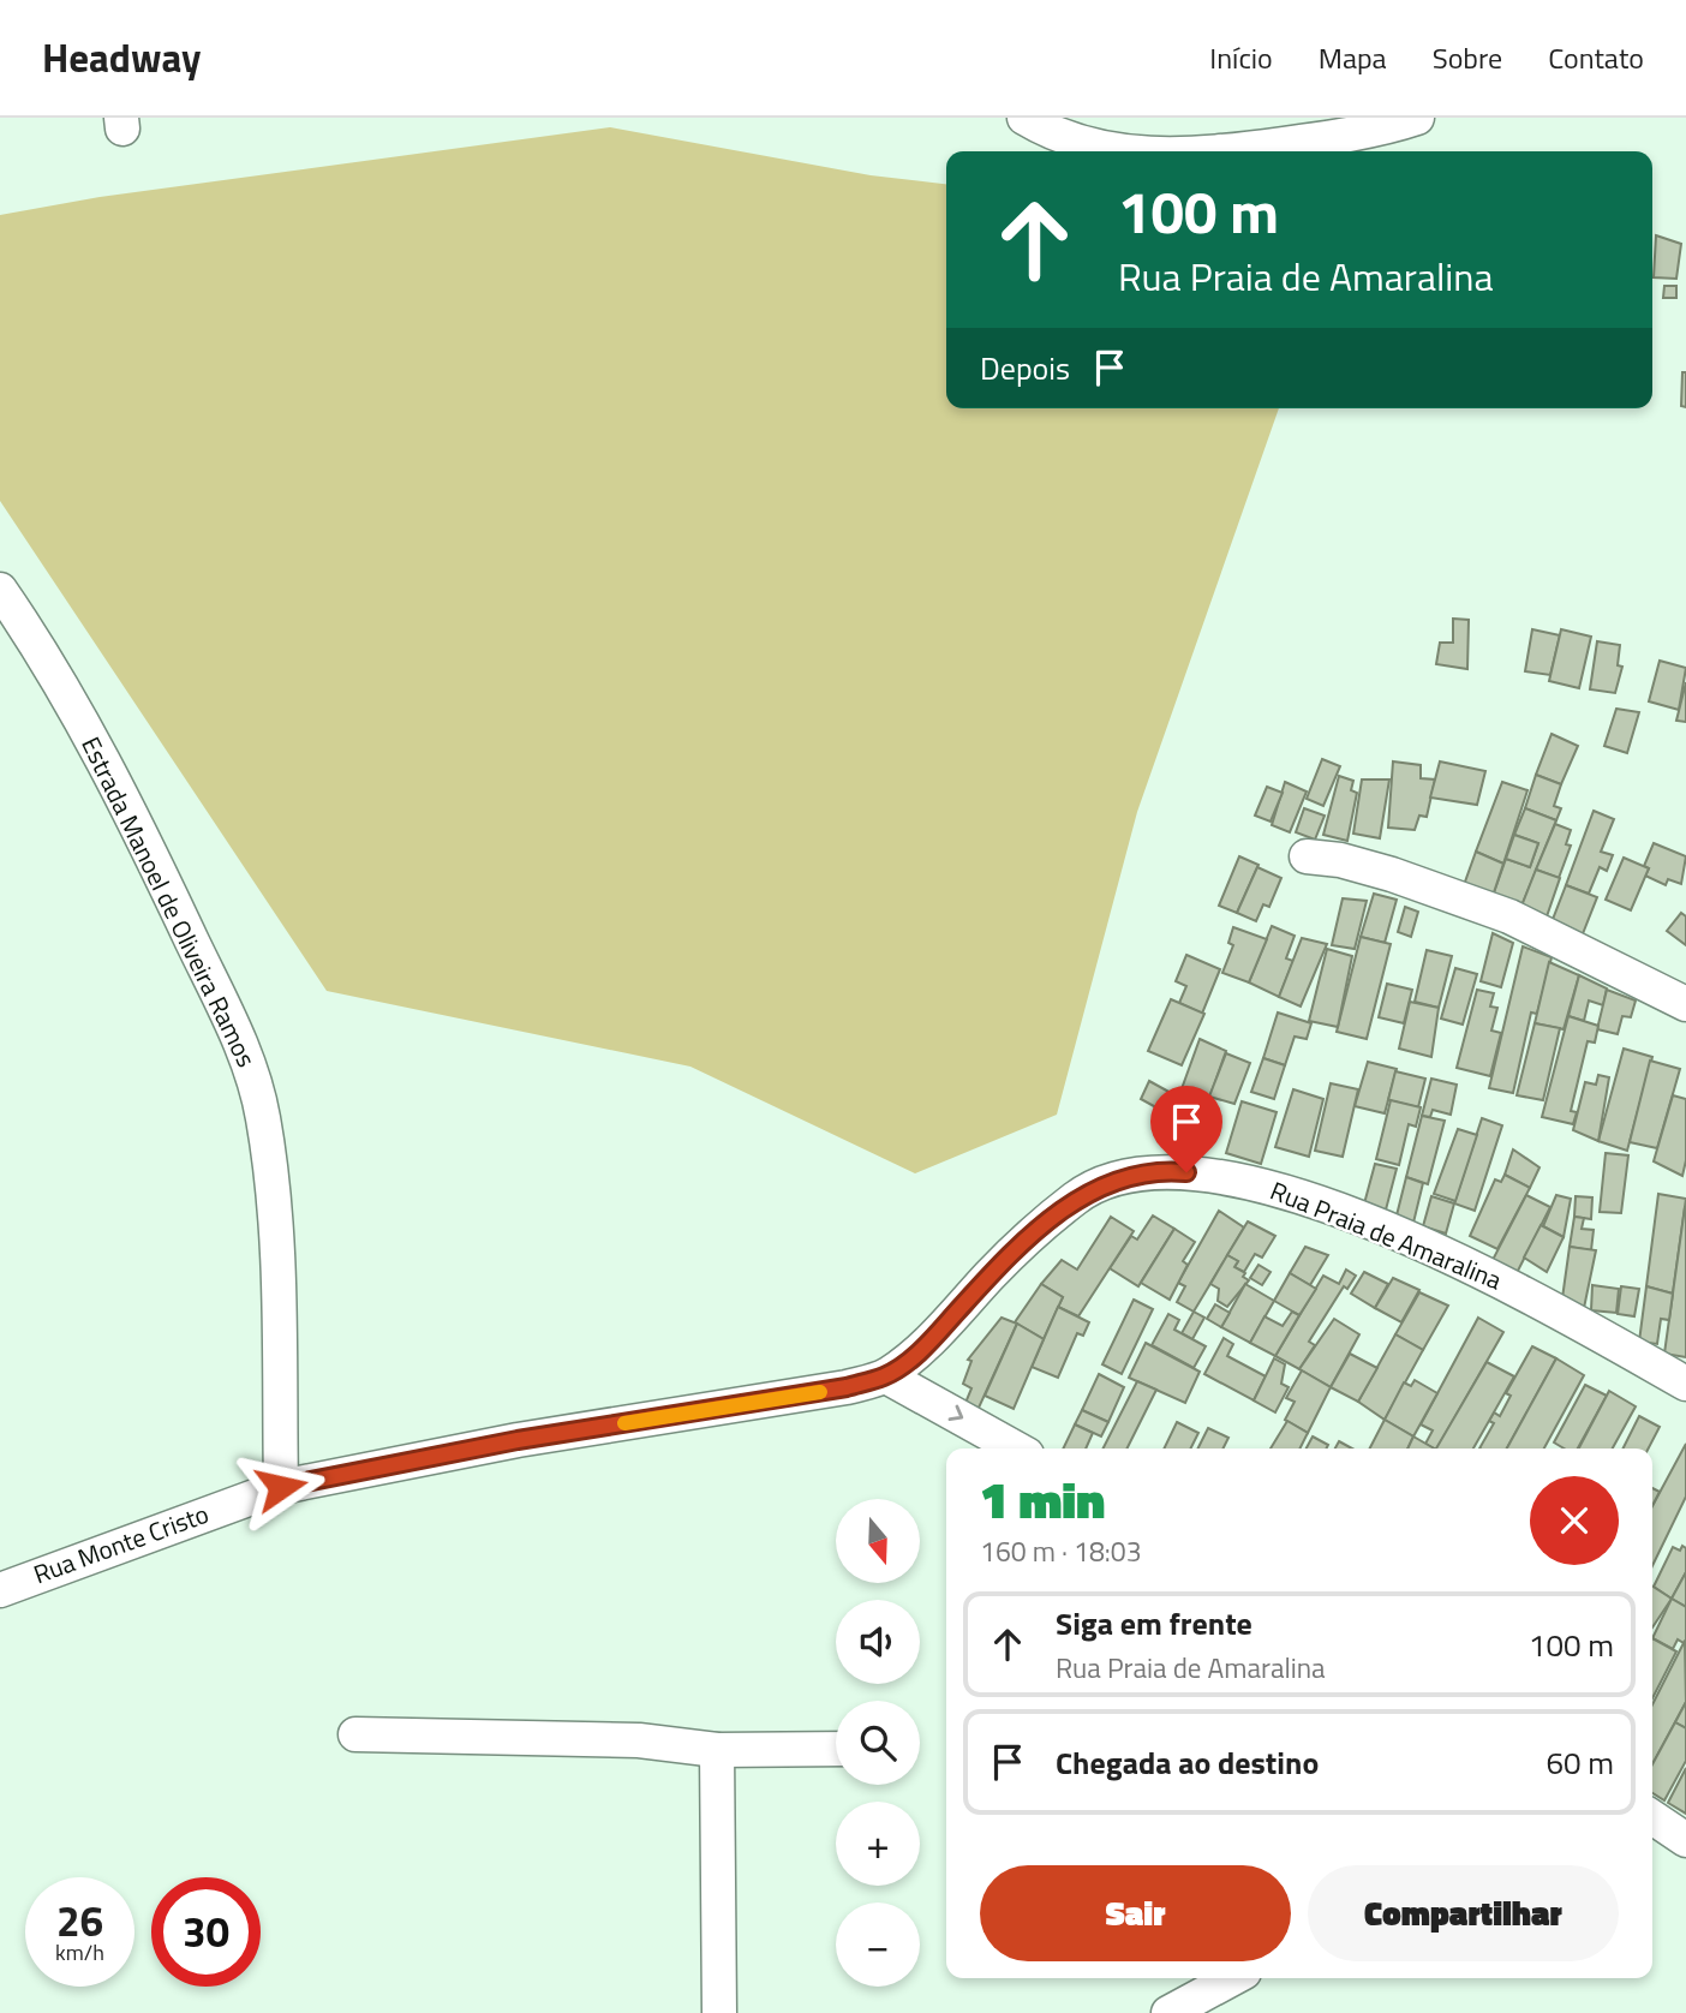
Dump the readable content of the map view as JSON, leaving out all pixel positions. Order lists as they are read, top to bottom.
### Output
{
  "streets": {
    "street": ["Estrada Manoel de Oliveira Ramos", "Rua Praia de Amaralina", "Rua Monte Cristo"]
  },
  "crossings": [
    ["Estrada Manoel de Oliveira Ramos", "Rua Monte Cristo"],
    ["Rua Praia de Amaralina", "Rua Monte Cristo"]
  ],
  "north": "bottom",
  "page": {
    "header": "Headway",
    "nav": [
      "Início",
      "Mapa",
      "Sobre",
      "Contato"
    ],
    "turn": ["100 m", "Rua Praia de Amaralina"],
    "then": "Depois",
    "heading": ["1 min", "160 m · 18:03"],
    "map_buttons": ["+", "−"],
    "list": [
      {
        "name": "Siga em frente",
        "note": "Rua Praia de Amaralina",
        "value": "100 m"
      },
      {
        "name": "Chegada ao destino",
        "value": "60 m"
      }
    ],
    "buttons": ["Sair", "Compartilhar"],
    "speed": "26 km/h",
    "limit": "30"
  }
}
